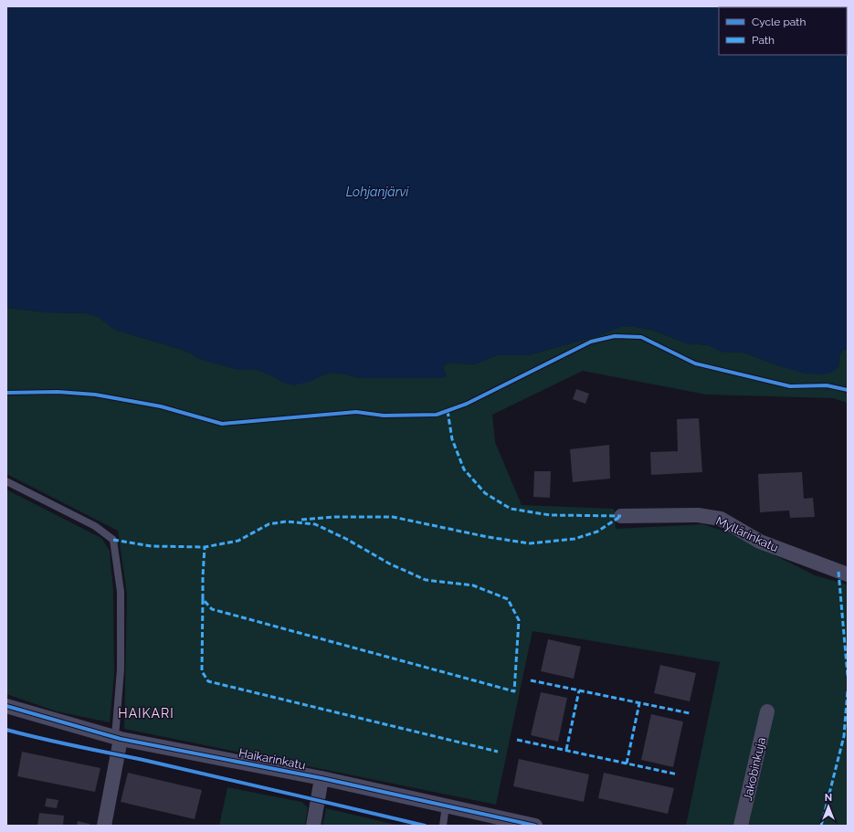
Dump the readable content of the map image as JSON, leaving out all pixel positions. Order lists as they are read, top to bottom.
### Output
{
  "streets": {
    "street": ["Myllärinkatu", "Haikarinkatu", "Jakobinkuja"]
  },
  "districts": ["HAIKARI"],
  "water": ["Lohjanjärvi"],
  "legend": ["Cycle path", "Path"],
  "north": "top"
}
